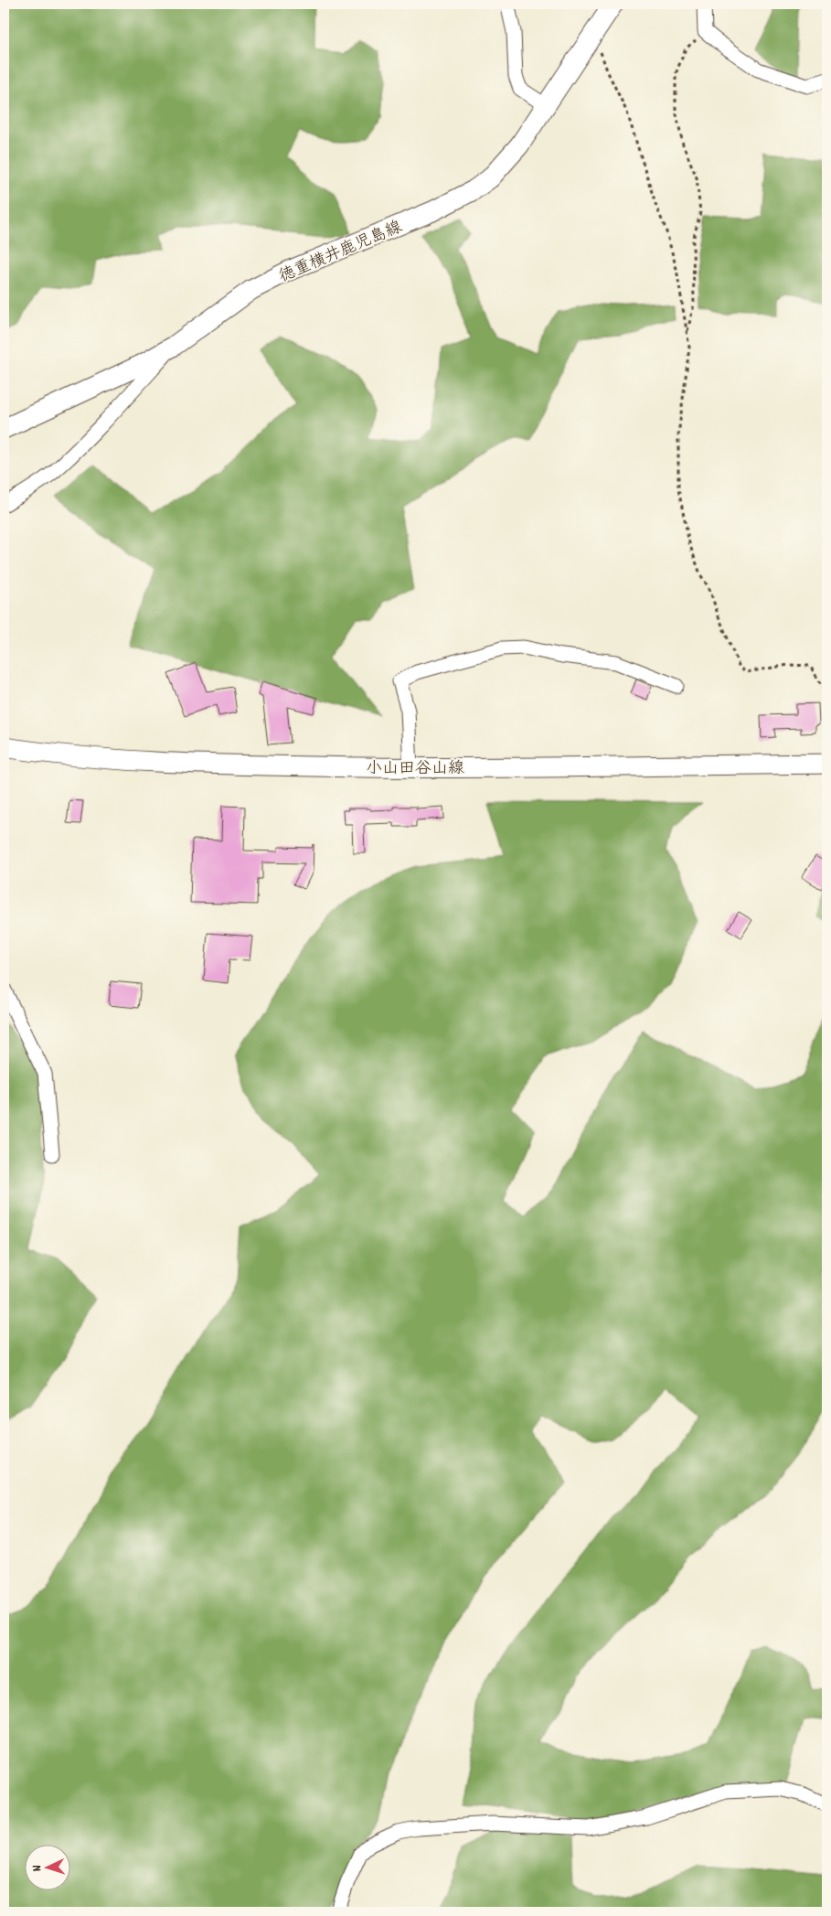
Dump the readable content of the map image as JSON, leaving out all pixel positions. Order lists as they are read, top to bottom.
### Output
{
  "streets": {
    "main road": ["徳重横井鹿児島線", "小山田谷山線"]
  },
  "north": "left"
}
